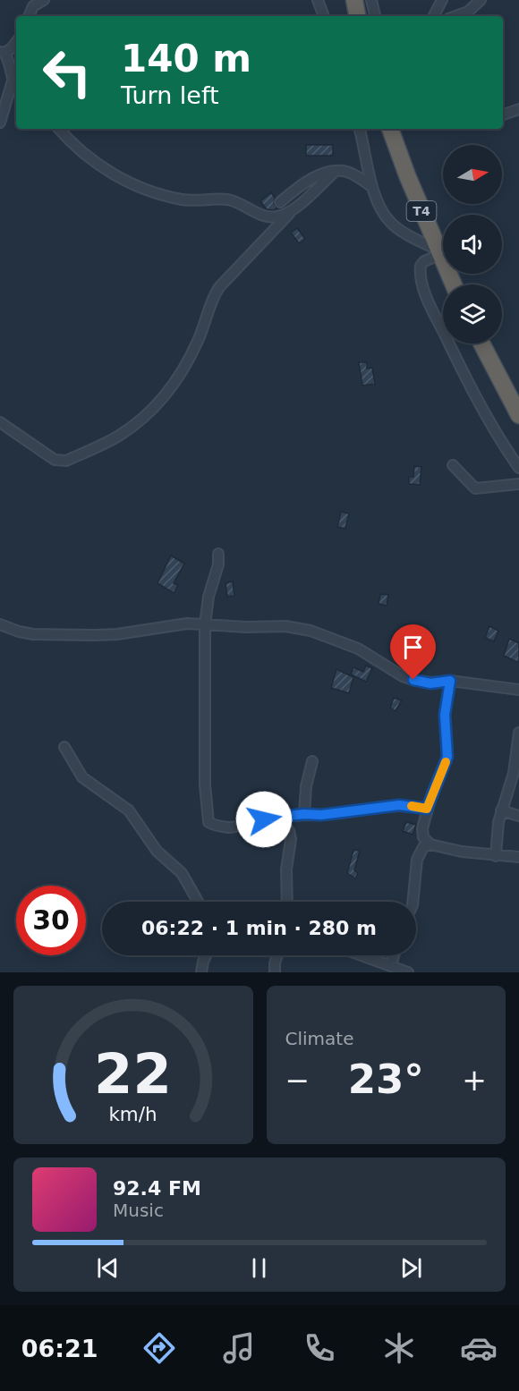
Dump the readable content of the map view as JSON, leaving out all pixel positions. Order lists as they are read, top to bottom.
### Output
{
  "streets": {
    "highway": ["T4"]
  },
  "north": "right",
  "page": {
    "turn": ["140 m", "Turn left"],
    "limit": "30",
    "trip": "06:22 · 1 min · 280 m",
    "tile": "Climate",
    "heat": ["−", "23°", "+"],
    "song": ["92.4 FM", "Music"],
    "tabs": "06:21",
    "gauge": ["22", "km/h"]
  }
}
